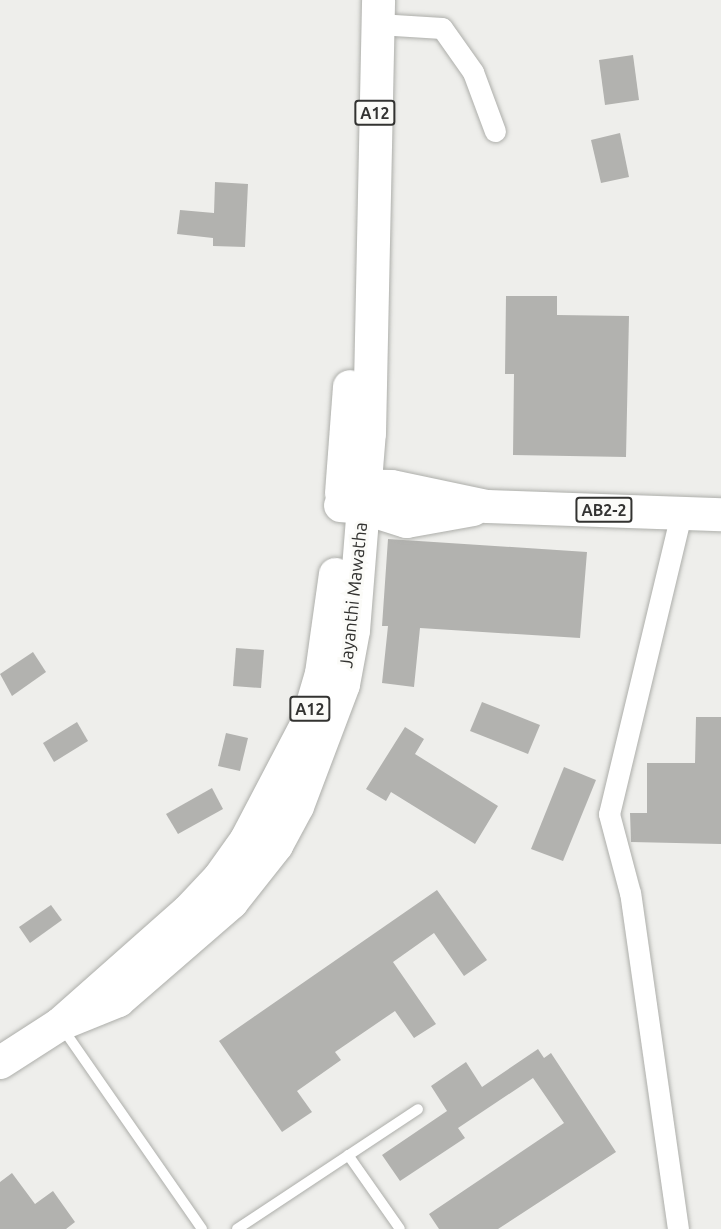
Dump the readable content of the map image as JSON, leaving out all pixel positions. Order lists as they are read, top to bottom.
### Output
{
  "streets": {
    "main road": ["A12", "AB2-2", "Jayanthi Mawatha"]
  },
  "crossings": [
    ["AB2-2", "Jayanthi Mawatha"]
  ]
}
